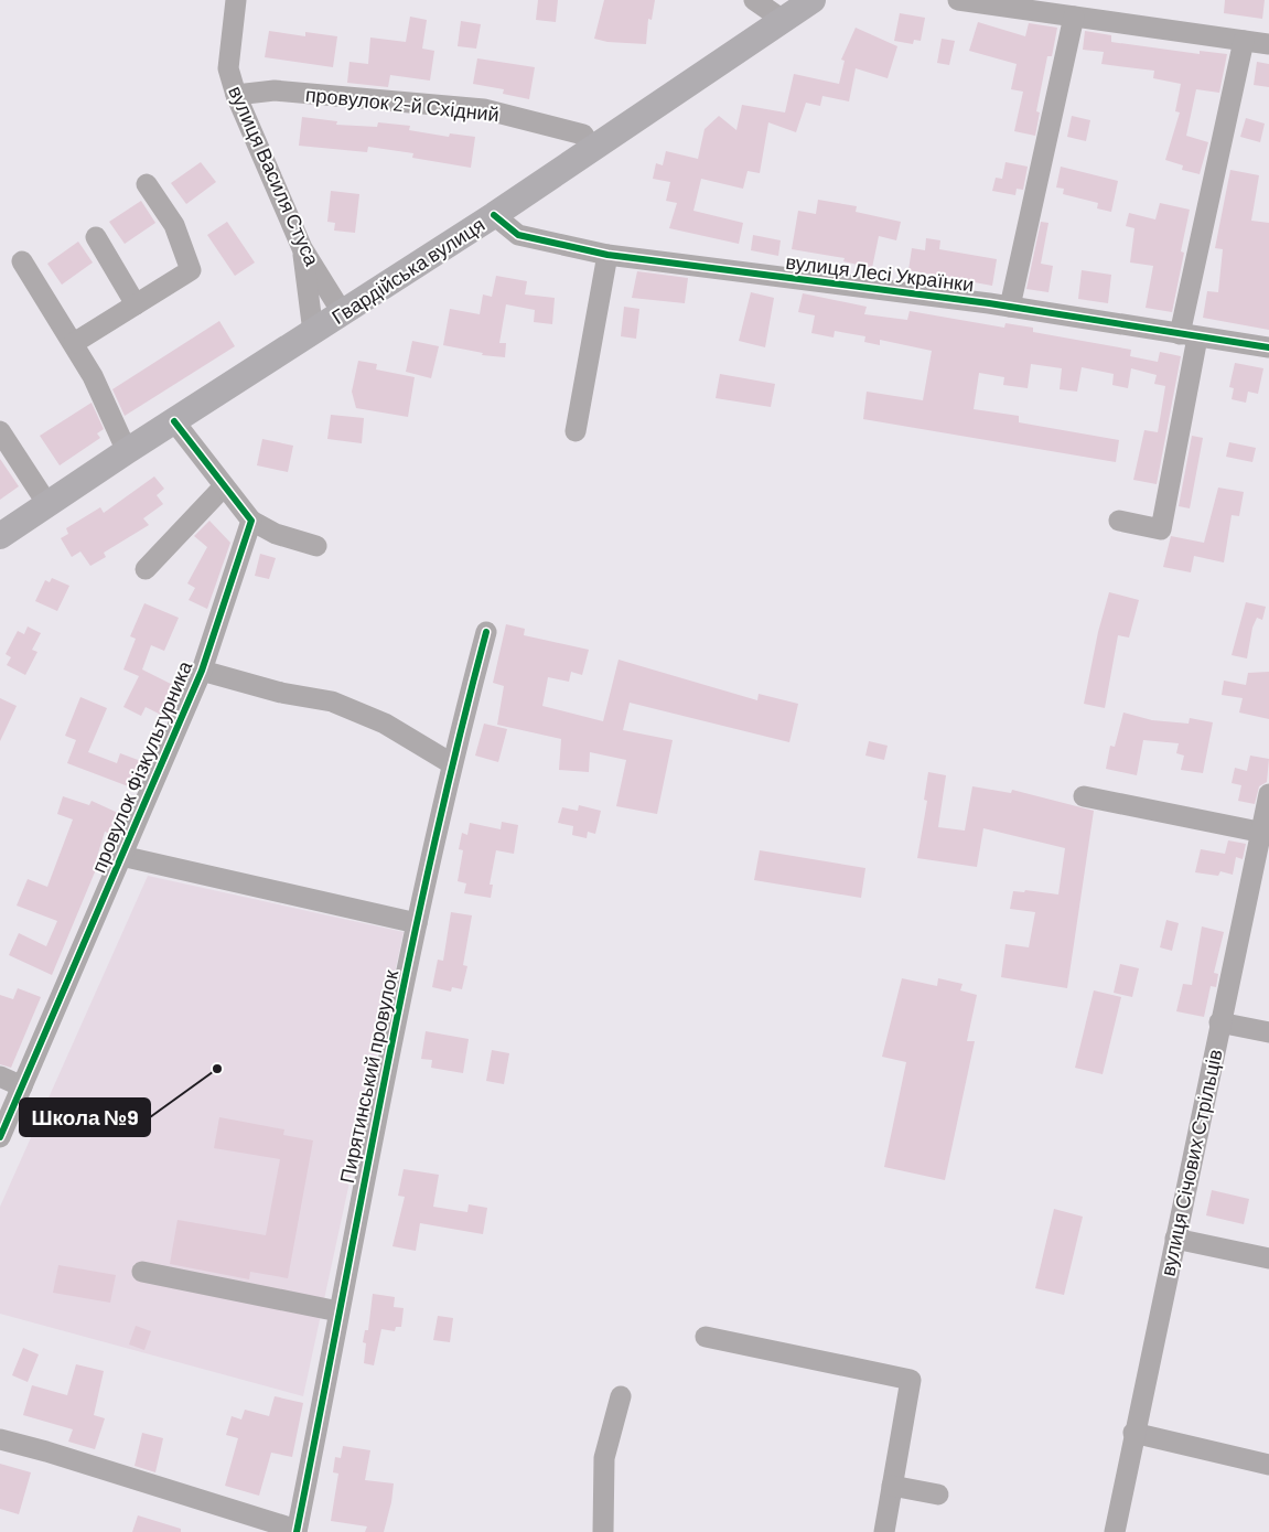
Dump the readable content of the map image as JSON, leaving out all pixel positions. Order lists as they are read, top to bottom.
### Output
{
  "streets": {
    "main road": ["Гвардійська вулиця"],
    "street": [
      "провулок 2-й Східний",
      "вулиця Василя Стуса",
      "вулиця Лесі Українки",
      "провулок Фізкультурника",
      "Пирятинський провулок",
      "вулиця Січових Стрільців"
    ]
  },
  "crossings": [
    ["провулок 2-й Східний", "вулиця Василя Стуса"],
    ["провулок 2-й Східний", "Гвардійська вулиця"],
    ["вулиця Василя Стуса", "Гвардійська вулиця"],
    ["Гвардійська вулиця", "вулиця Лесі Українки"]
  ],
  "places": ["Школа №9"]
}
